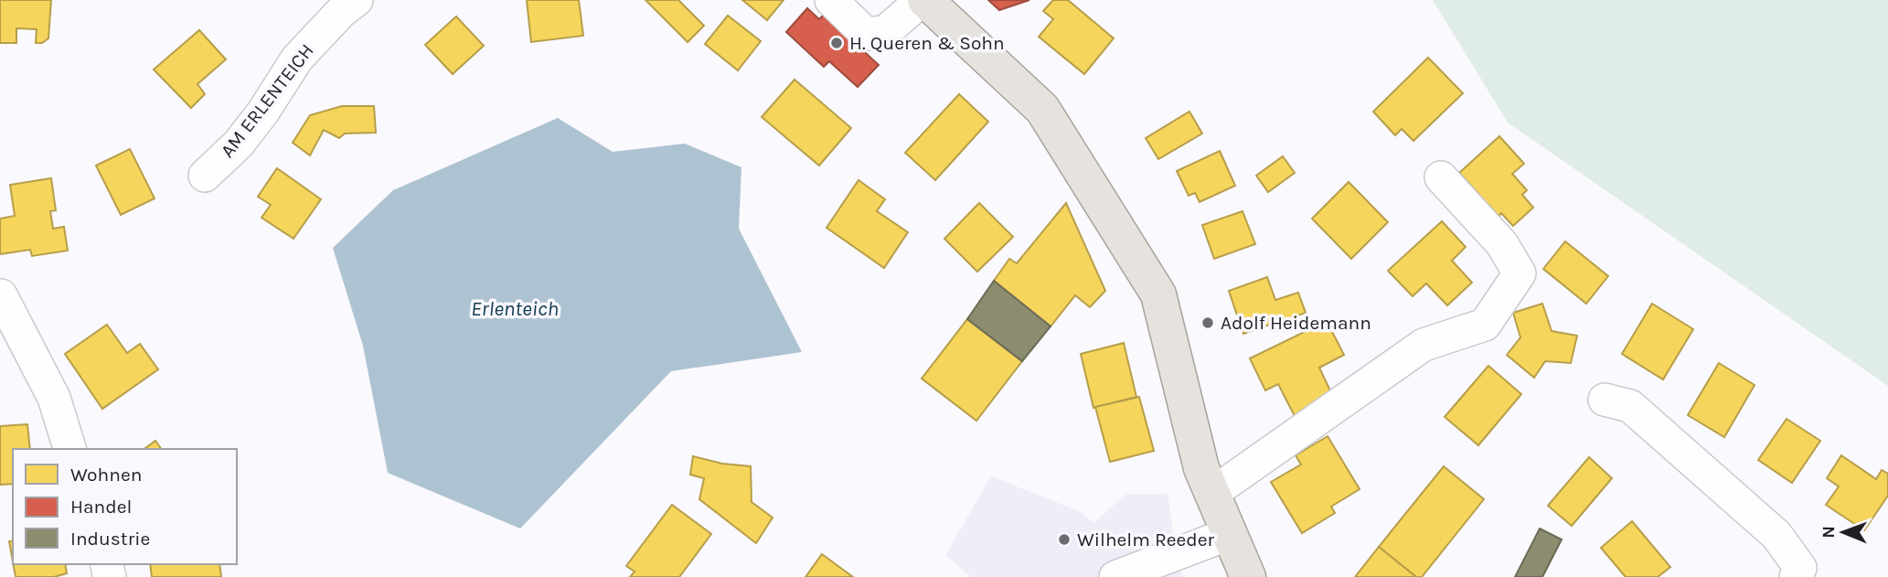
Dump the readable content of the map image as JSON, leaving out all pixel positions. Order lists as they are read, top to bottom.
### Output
{
  "streets": {
    "street": ["AM ERLENTEICH"]
  },
  "water": ["Erlenteich"],
  "places": ["H. Queren & Sohn", "Adolf Heidemann", "Wilhelm Reeder"],
  "legend": ["Wohnen", "Handel", "Industrie"],
  "north": "left"
}
